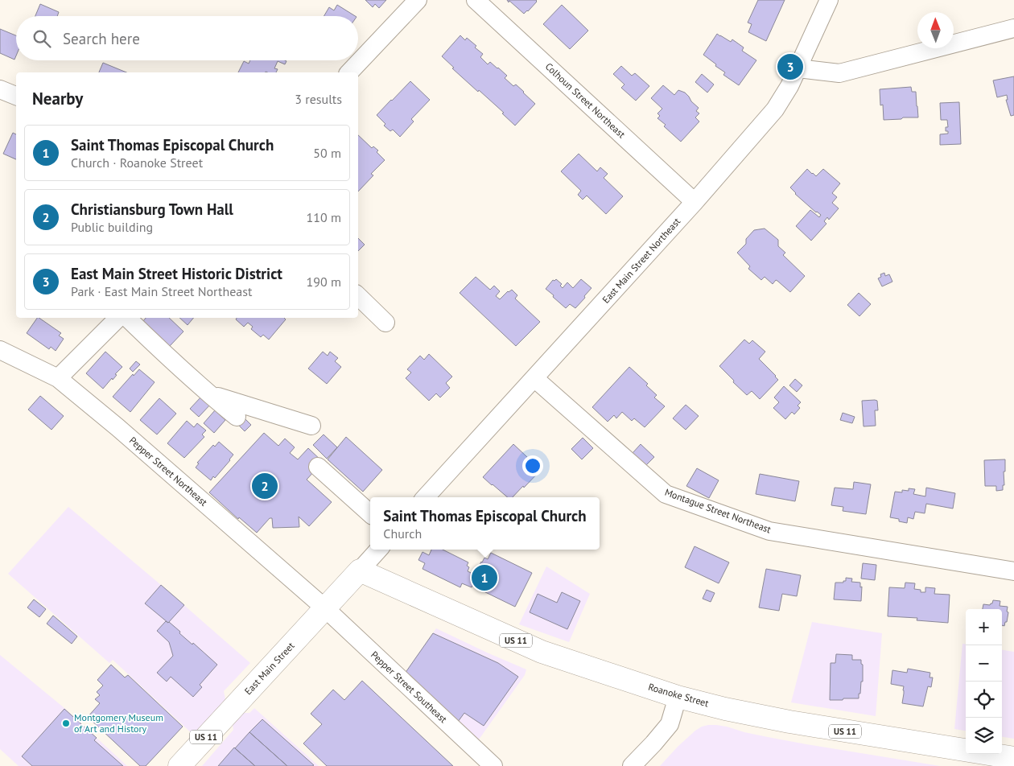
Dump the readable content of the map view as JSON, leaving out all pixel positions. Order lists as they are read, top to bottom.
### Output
{
  "streets": {
    "main road": ["US 11", "East Main Street", "Roanoke Street"],
    "street": [
      "Colhoun Street Northeast",
      "East Main Street Northeast",
      "Pepper Street Northeast",
      "Montague Street Northeast",
      "Pepper Street Southeast"
    ]
  },
  "crossings": [
    ["Colhoun Street Northeast", "East Main Street Northeast"],
    ["East Main Street Northeast", "Montague Street Northeast"],
    ["Pepper Street Northeast", "East Main Street"],
    ["Pepper Street Northeast", "Pepper Street Southeast"],
    ["East Main Street", "Pepper Street Southeast"],
    ["East Main Street", "Roanoke Street"]
  ],
  "places": ["Montgomery Museum of Art and History"],
  "north": "top",
  "page": {
    "search": "Search here",
    "pins": ["3", "2", "1"],
    "heading": ["Nearby", "3 results"],
    "list": [
      {
        "mark": "1",
        "name": "Saint Thomas Episcopal Church",
        "note": "Church · Roanoke Street",
        "value": "50 m"
      },
      {
        "mark": "2",
        "name": "Christiansburg Town Hall",
        "note": "Public building",
        "value": "110 m"
      },
      {
        "mark": "3",
        "name": "East Main Street Historic District",
        "note": "Park · East Main Street Northeast",
        "value": "190 m"
      }
    ],
    "popup": ["Saint Thomas Episcopal Church", "Church"],
    "map_buttons": ["+", "−"]
  }
}
